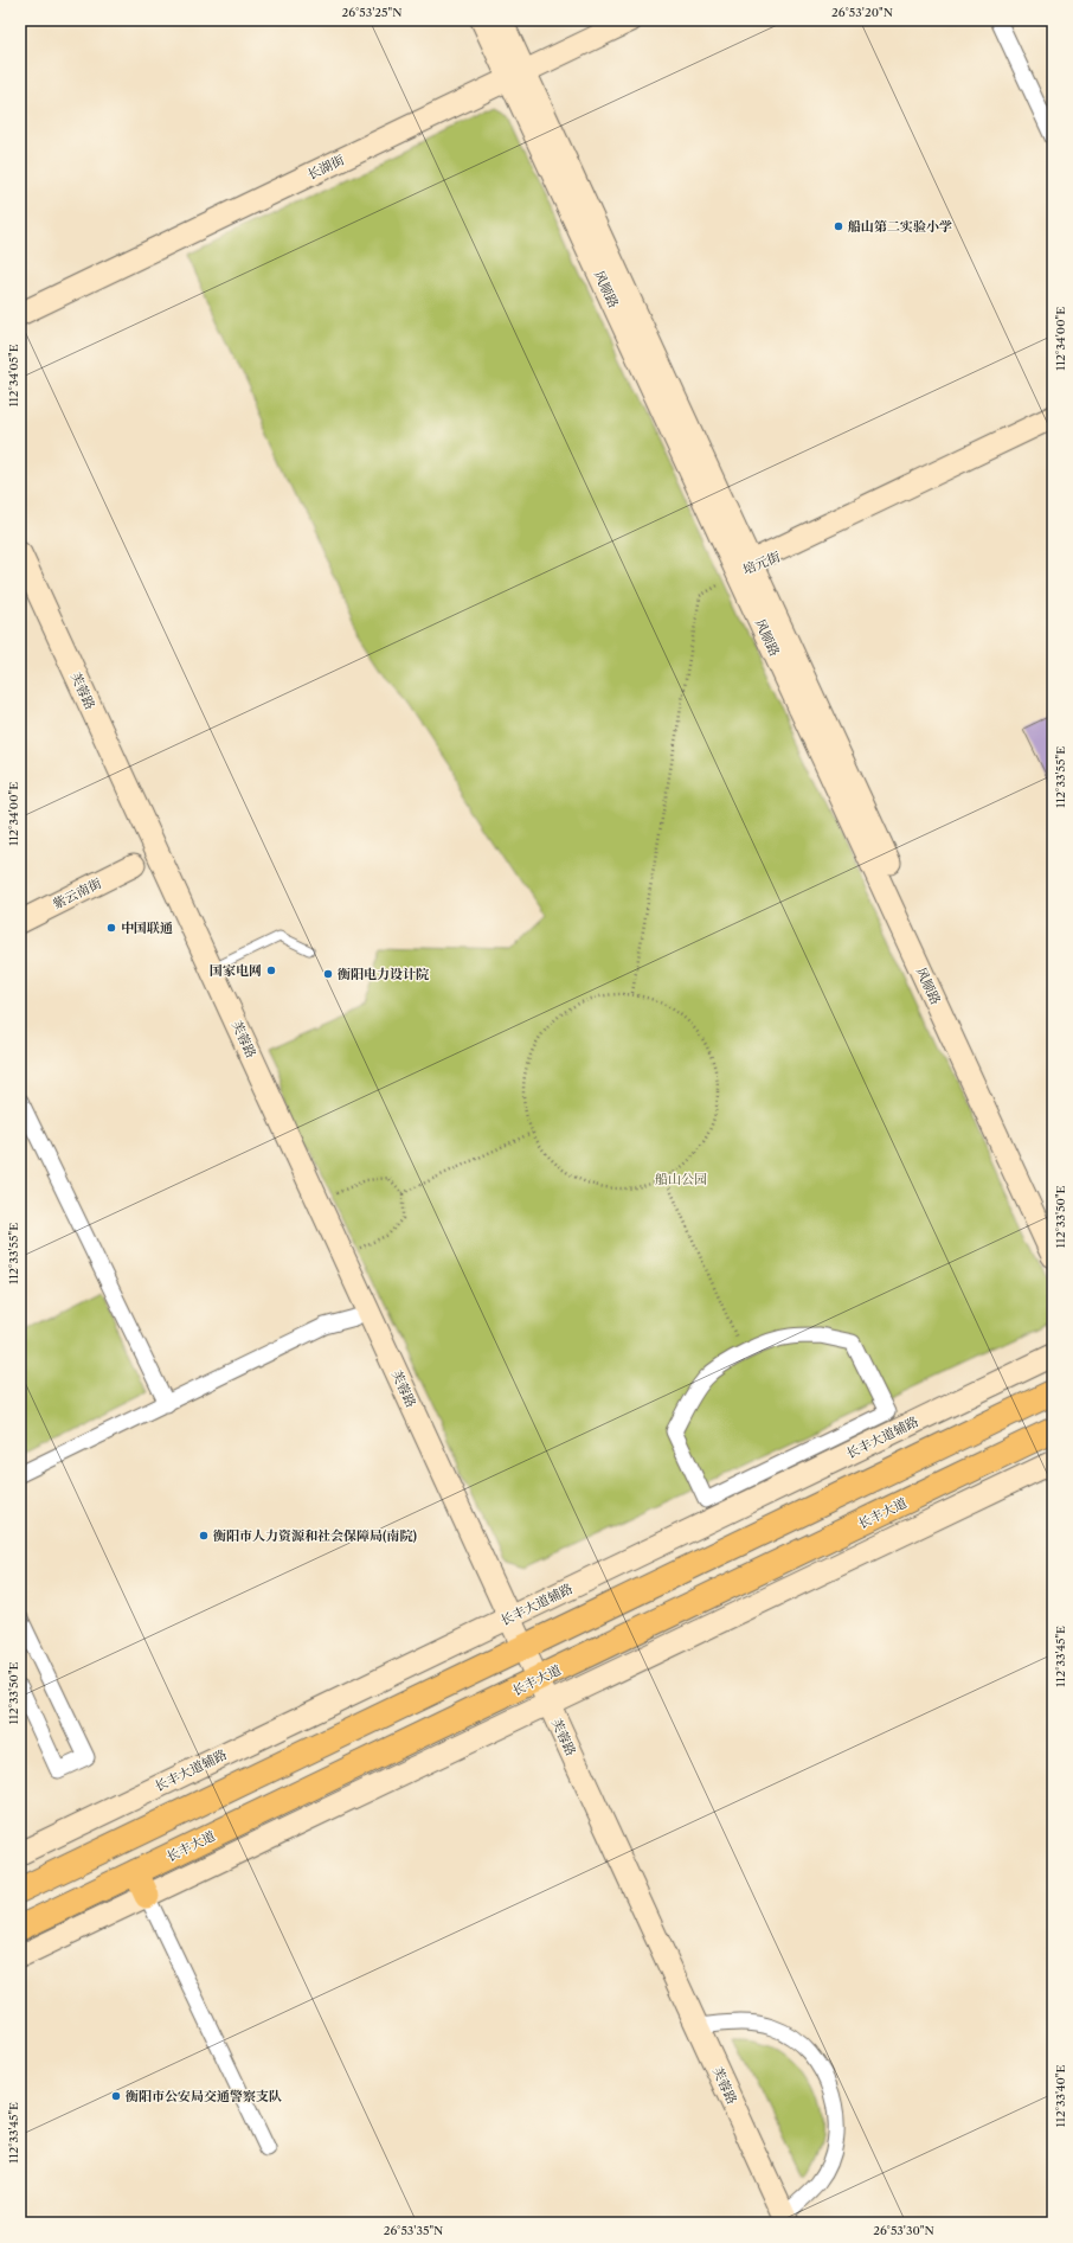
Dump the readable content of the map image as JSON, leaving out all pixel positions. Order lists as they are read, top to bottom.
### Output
{
  "streets": {
    "main road": ["长丰大道"],
    "street": [
      "长湖街",
      "风顺路",
      "培元街",
      "芙蓉路",
      "紫云南街",
      "长丰大道辅路"
    ]
  },
  "crossings": [
    ["长湖街", "风顺路"],
    ["风顺路", "培元街"],
    ["芙蓉路", "长丰大道辅路"],
    ["芙蓉路", "长丰大道"]
  ],
  "parks": ["船山公园"],
  "places": [
    "船山第二实验小学",
    "中国联通",
    "国家电网",
    "衡阳电力设计院",
    "衡阳市人力资源和社会保障局(南院)",
    "衡阳市公安局交通警察支队"
  ],
  "coordinates": [
    "26°53'25\"N",
    "26°53'20\"N",
    "112°34'00\"E",
    "112°34'05\"E",
    "112°33'55\"E",
    "112°33'50\"E",
    "112°33'45\"E",
    "112°33'40\"E",
    "26°53'35\"N",
    "26°53'30\"N"
  ]
}
